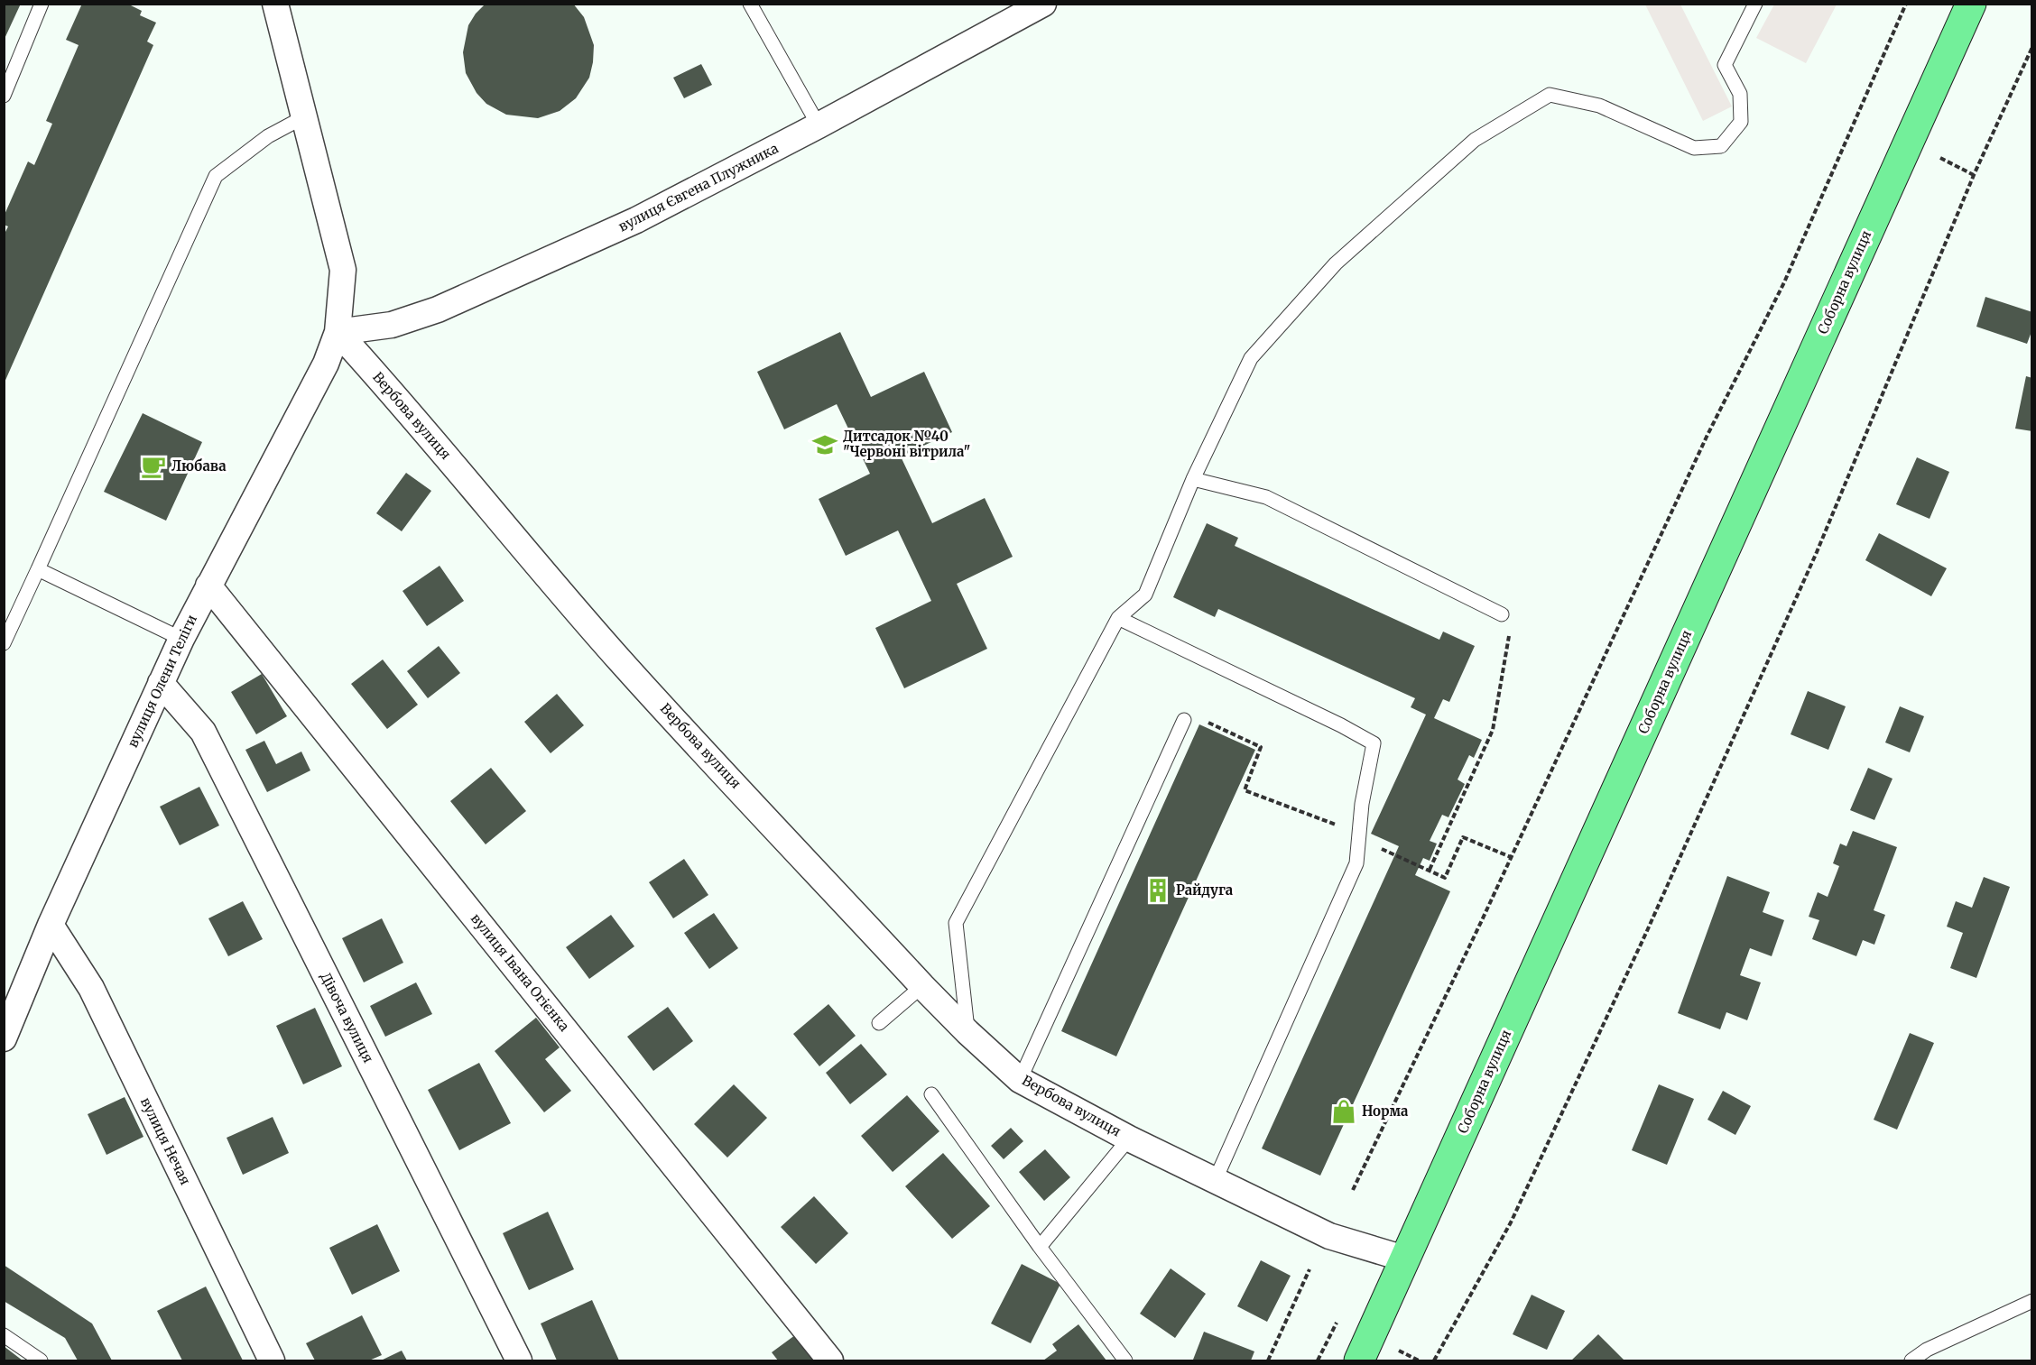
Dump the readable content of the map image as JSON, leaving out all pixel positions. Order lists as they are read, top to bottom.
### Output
{
  "streets": {
    "main road": ["Соборна вулиця"],
    "street": [
      "вулиця Євгена Плужника",
      "Вербова вулиця",
      "вулиця Олени Теліги",
      "вулиця Івана Огієнка",
      "Дівоча вулиця",
      "вулиця Нечая"
    ]
  },
  "crossings": [
    ["вулиця Євгена Плужника", "Вербова вулиця"],
    ["вулиця Євгена Плужника", "вулиця Олени Теліги"],
    ["Соборна вулиця", "Вербова вулиця"],
    ["Вербова вулиця", "вулиця Олени Теліги"],
    ["вулиця Олени Теліги", "вулиця Івана Огієнка"],
    ["вулиця Олени Теліги", "Дівоча вулиця"],
    ["вулиця Олени Теліги", "вулиця Нечая"]
  ],
  "places": {
    "school or university": ["Дитсадок №40 \"Червоні вітрила\""],
    "cafe": ["Любава"],
    "building": ["Райдуга"],
    "shop": ["Норма"]
  }
}
